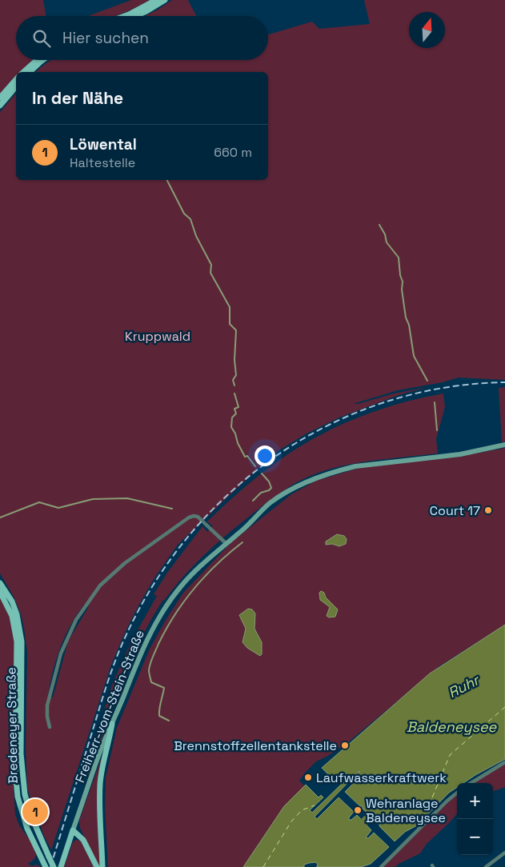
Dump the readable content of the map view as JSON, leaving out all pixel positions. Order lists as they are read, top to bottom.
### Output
{
  "streets": {
    "main road": ["Freiherr-vom-Stein-Straße", "Bredeneyer Straße"]
  },
  "water": ["Ruhr", "Baldeneysee"],
  "parks": ["Kruppwald"],
  "places": [
    "Court 17",
    "Brennstoffzellentankstelle",
    "Laufwasserkraftwerk",
    "Wehranlage Baldeneysee"
  ],
  "north": "top",
  "page": {
    "search": "Hier suchen",
    "heading": "In der Nähe",
    "list": [
      {
        "mark": "1",
        "name": "Löwental",
        "note": "Haltestelle",
        "value": "660 m"
      }
    ],
    "map_buttons": ["+", "−"],
    "pins": "1"
  }
}
